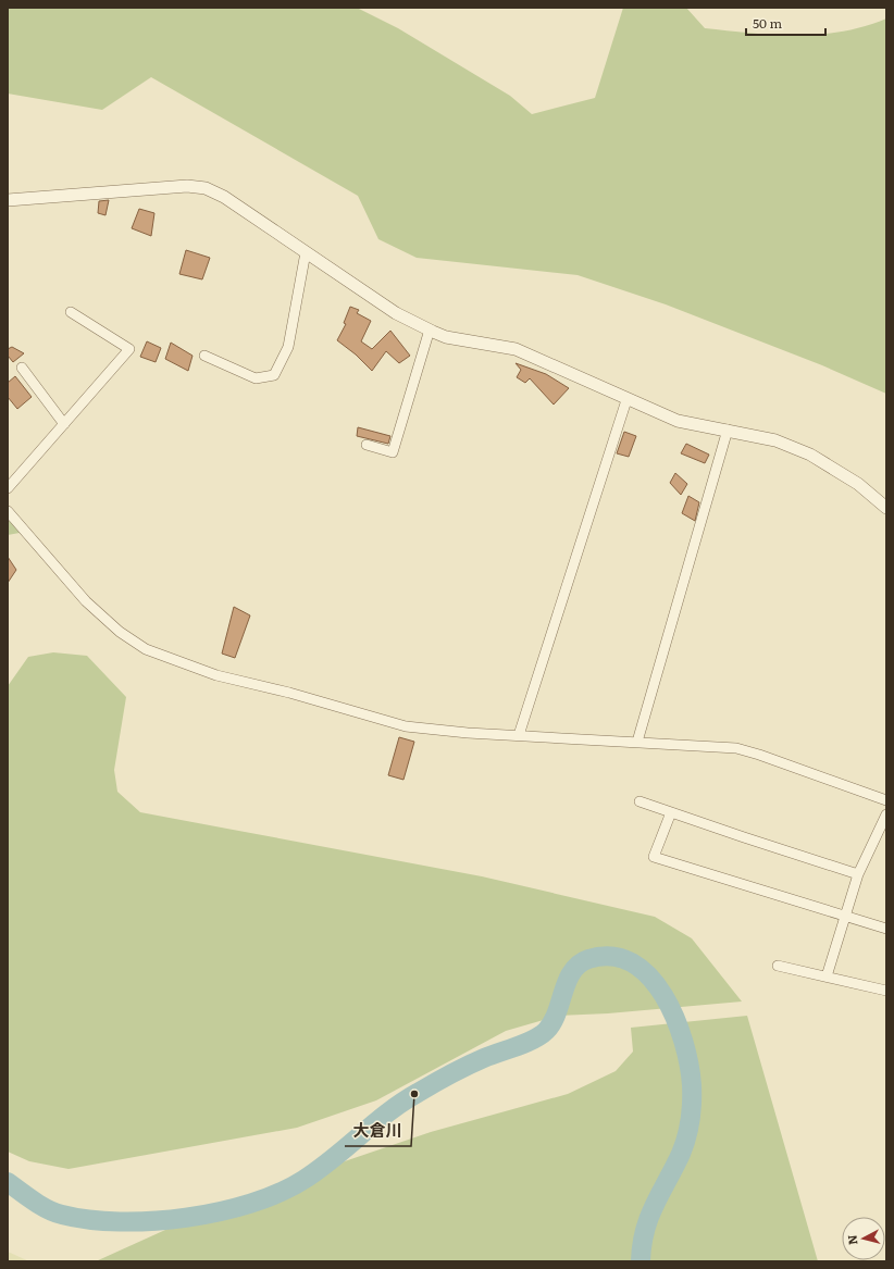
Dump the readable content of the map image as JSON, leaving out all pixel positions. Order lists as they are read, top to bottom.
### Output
{
  "places": ["大倉川"],
  "scale_bar": "50 m",
  "north": "left"
}
